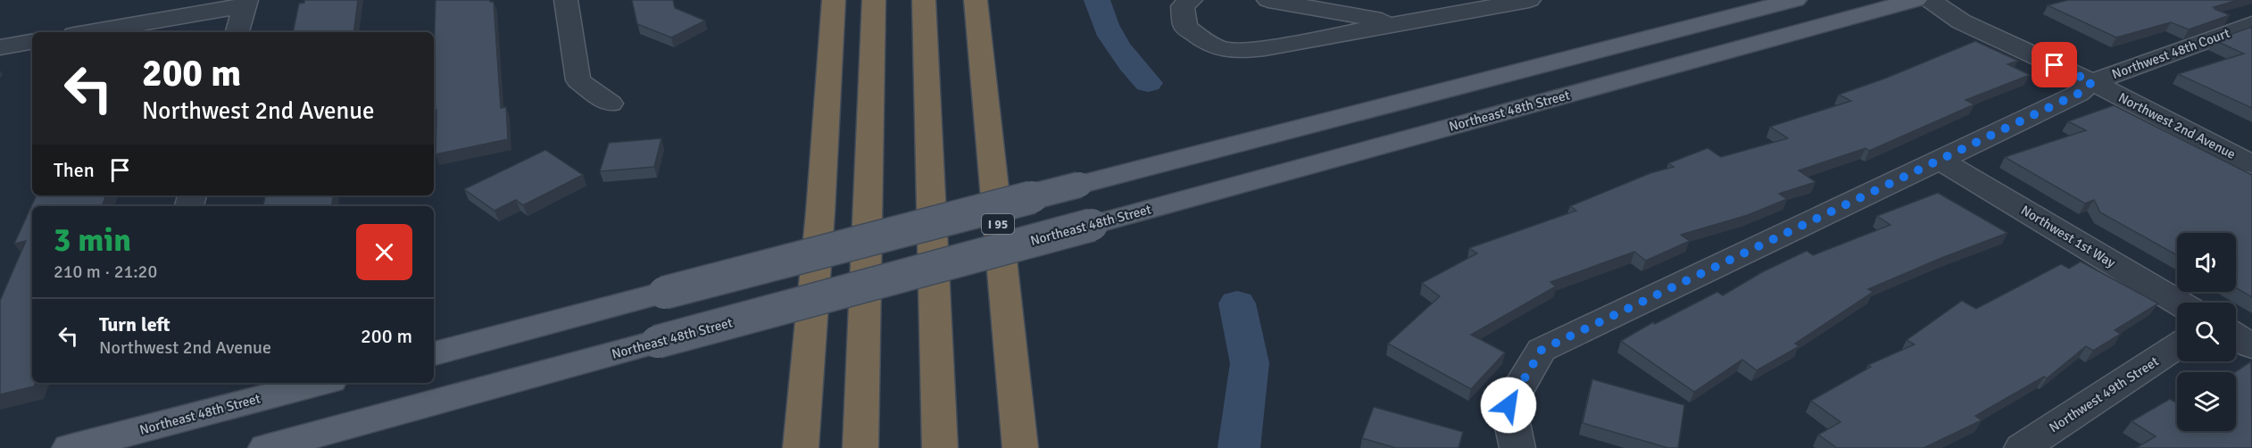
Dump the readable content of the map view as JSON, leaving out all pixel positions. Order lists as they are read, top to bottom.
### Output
{
  "streets": {
    "highway": ["I 95"],
    "main road": ["Northeast 48th Street"],
    "street": [
      "Northwest 48th Court",
      "Northwest 2nd Avenue",
      "Northwest 1st Way",
      "Northwest 49th Street"
    ]
  },
  "crossings": [
    ["Northwest 48th Court", "Northwest 2nd Avenue"],
    ["Northwest 48th Court", "Northwest 1st Way"]
  ],
  "page": {
    "turn": ["200 m", "Northwest 2nd Avenue"],
    "then": "Then",
    "heading": ["3 min", "210 m · 21:20"],
    "list": [
      {
        "name": "Turn left",
        "note": "Northwest 2nd Avenue",
        "value": "200 m"
      }
    ]
  }
}
